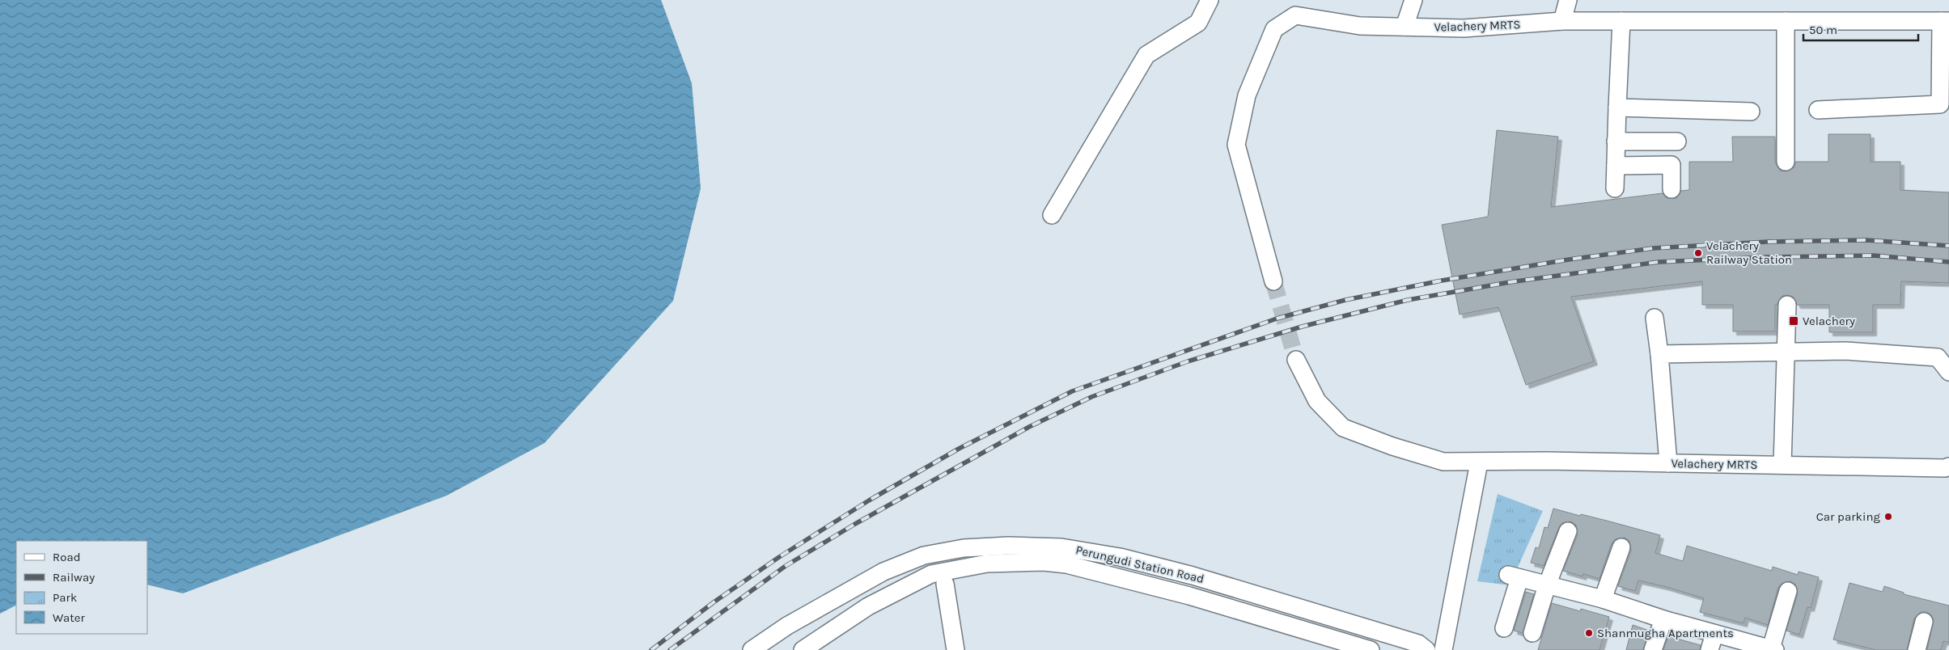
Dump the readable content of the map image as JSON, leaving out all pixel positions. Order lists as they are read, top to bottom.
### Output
{
  "streets": {
    "street": ["Velachery MRTS", "Perungudi Station Road"]
  },
  "places": {
    "other": ["Velachery Railway Station", "Car parking", "Shanmugha Apartments"],
    "transit": ["Velachery"]
  },
  "legend": [
    "Road",
    "Railway",
    "Park",
    "Water"
  ],
  "scale_bar": "50 m"
}
